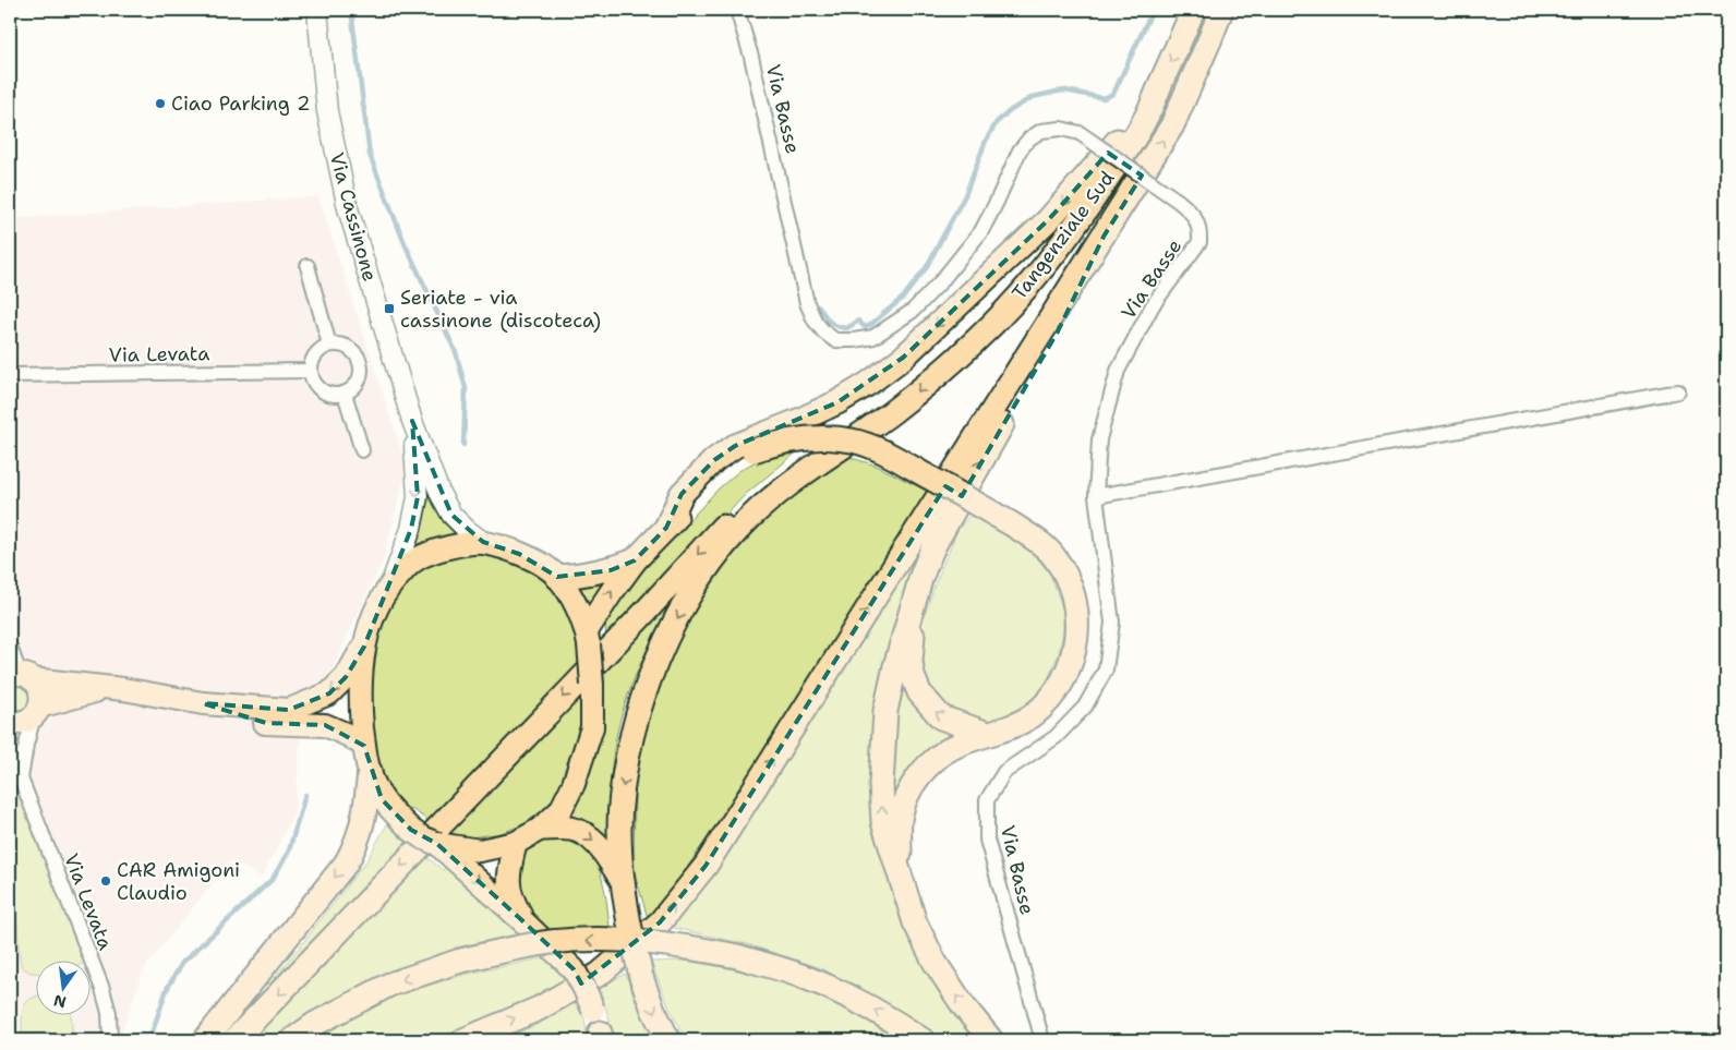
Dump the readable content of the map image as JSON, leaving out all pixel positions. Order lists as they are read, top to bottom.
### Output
{
  "streets": {
    "highway": ["Tangenziale Sud"],
    "main road": ["Via Cassinone"],
    "street": ["Via Basse", "Via Levata"]
  },
  "places": {
    "other": ["Ciao Parking 2", "CAR Amigoni Claudio"],
    "transit": ["Seriate - via cassinone (discoteca)"]
  },
  "north": "bottom"
}
